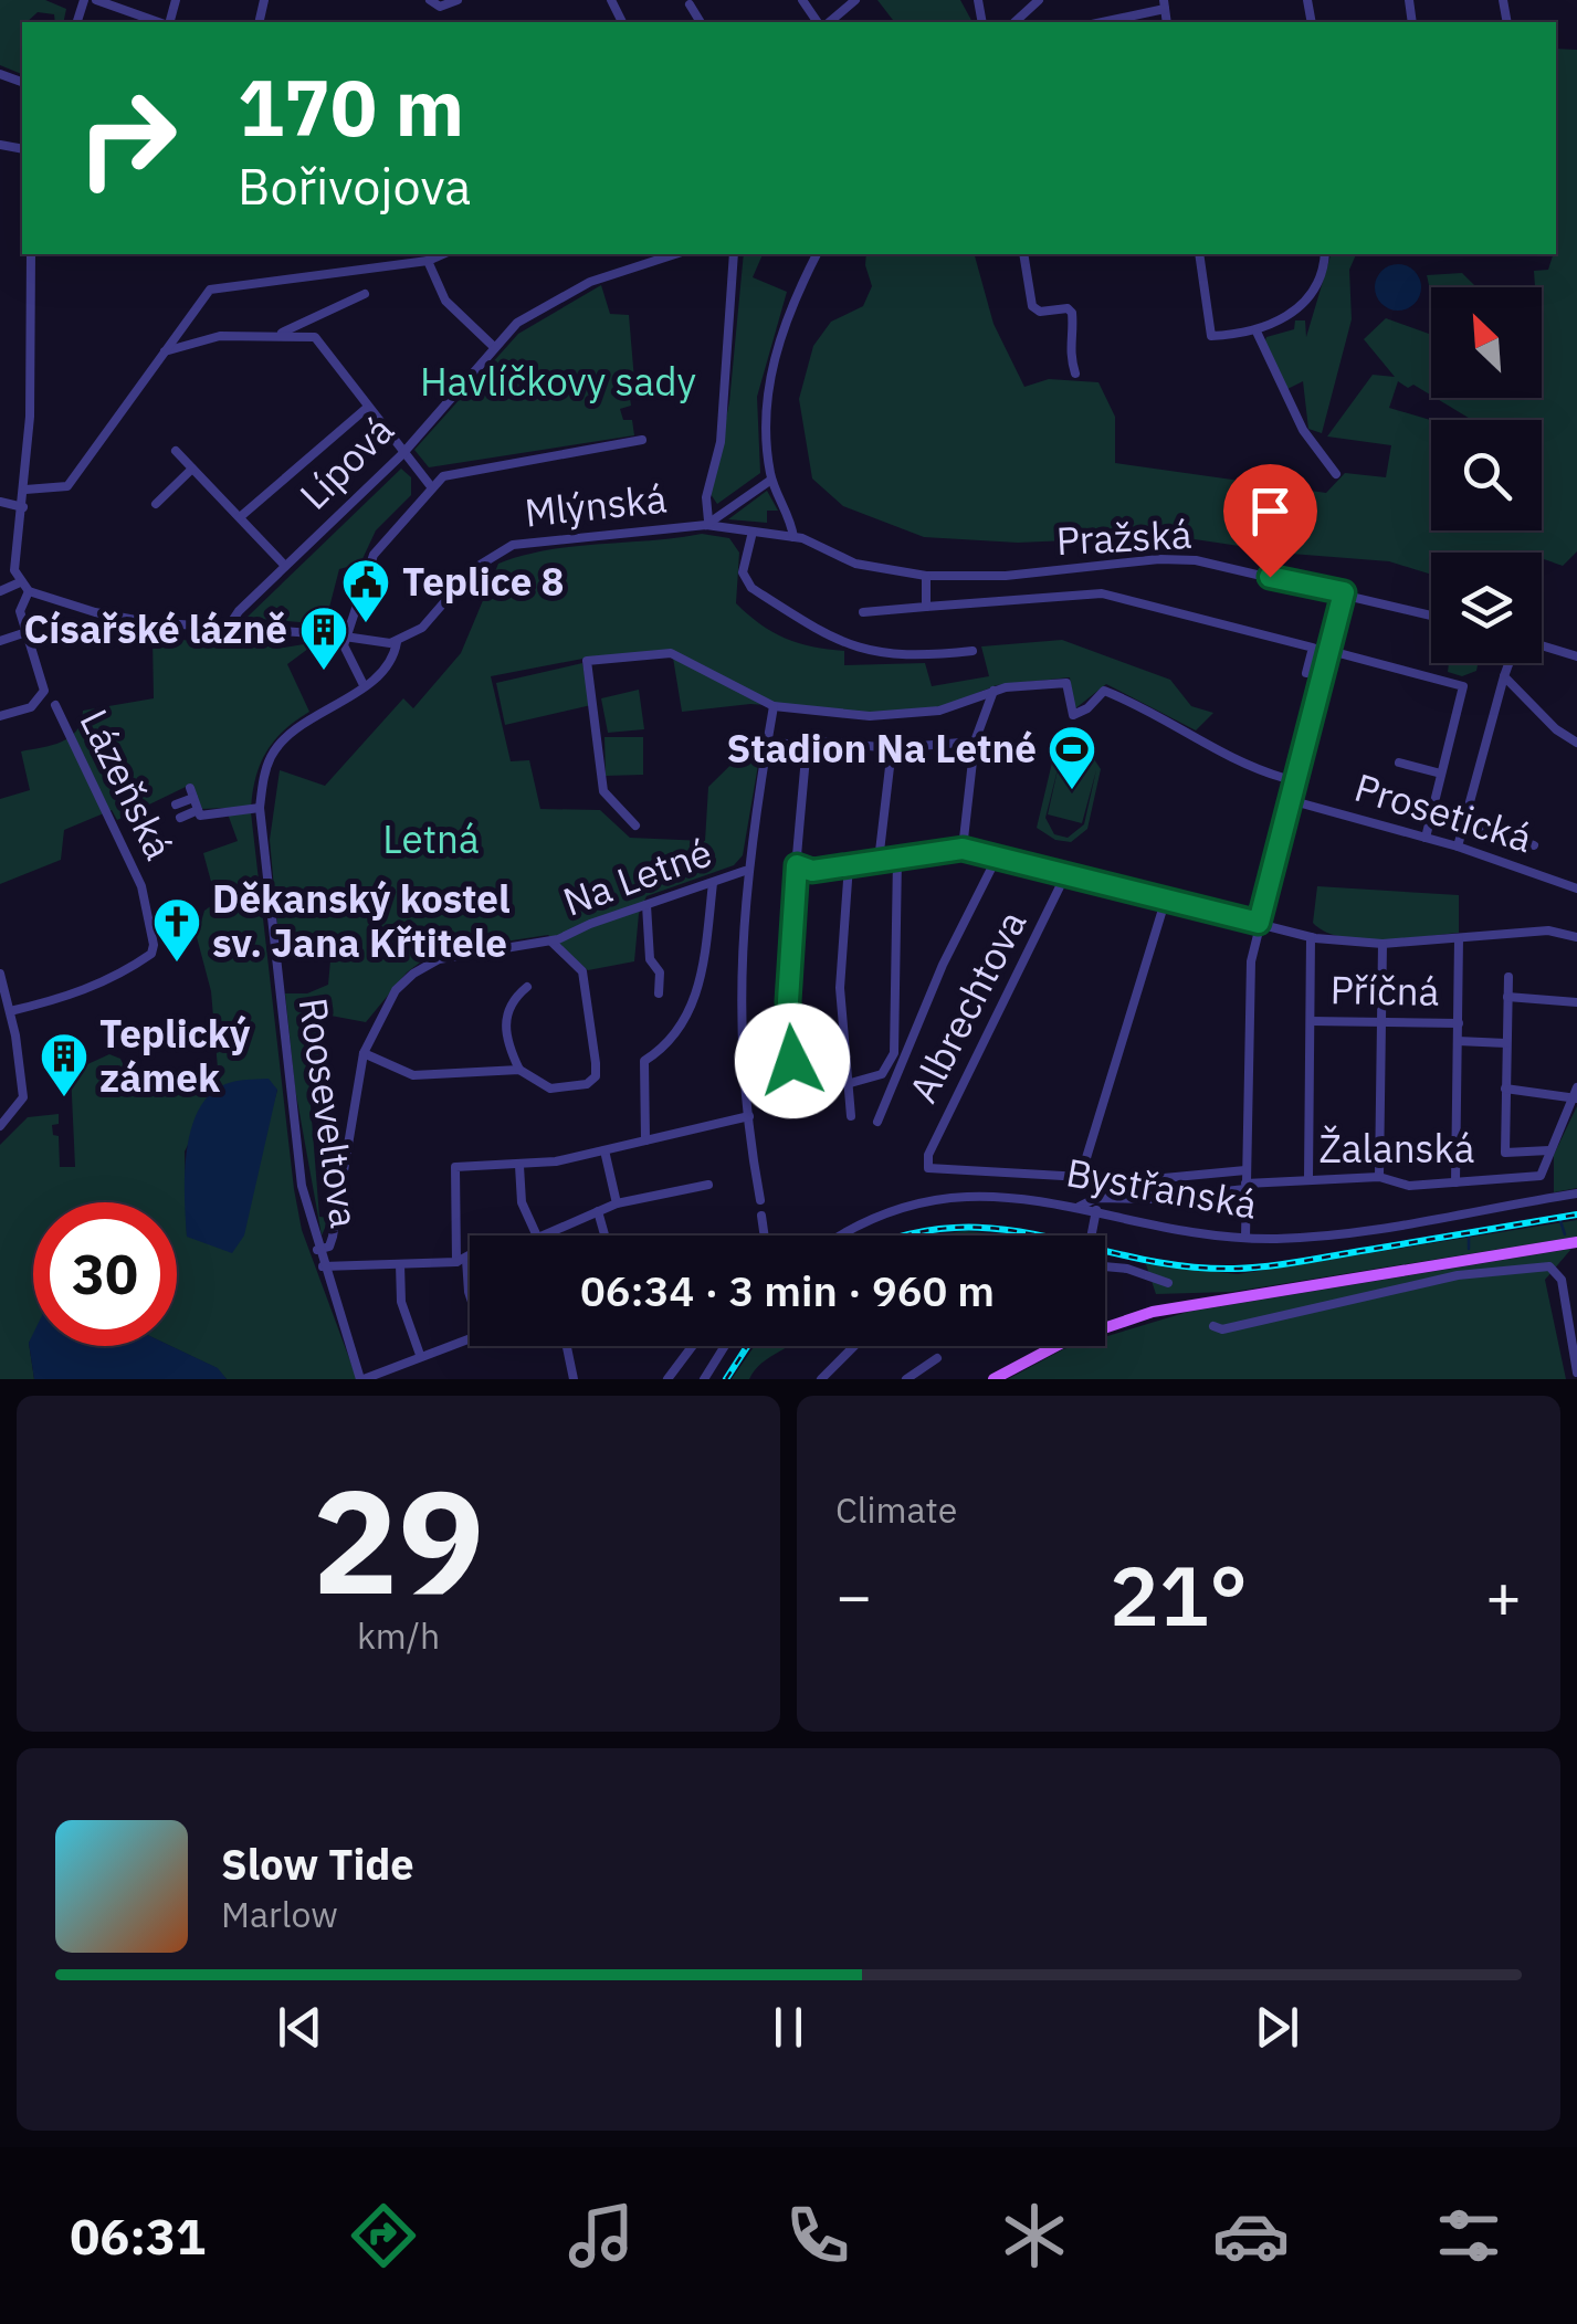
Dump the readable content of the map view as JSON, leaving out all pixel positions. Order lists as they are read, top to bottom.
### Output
{
  "streets": {
    "street": [
      "Lípová",
      "Mlýnská",
      "Pražská",
      "Lázeňská",
      "Prosetická",
      "Na Letné",
      "Příčná",
      "Albrechtova",
      "Rooseveltova",
      "Žalanská",
      "Bystřanská"
    ]
  },
  "crossings": [
    ["Mlýnská", "Pražská"],
    ["Mlýnská", "Rooseveltova"],
    ["Na Letné", "Rooseveltova"],
    ["Žalanská", "Bystřanská"]
  ],
  "parks": ["Havlíčkovy sady", "Letná"],
  "places": {
    "public building": ["Teplice 8"],
    "building": ["Císařské lázně", "Teplický zámek"],
    "sports": ["Stadion Na Letné"],
    "church": ["Děkanský kostel sv. Jana Křtitele"]
  },
  "north": "top left",
  "page": {
    "turn": ["170 m", "Bořivojova"],
    "limit": "30",
    "trip": "06:34 · 3 min · 960 m",
    "tile": [
      ["29", "km/h"],
      "Climate"
    ],
    "heat": ["−", "21°", "+"],
    "song": ["Slow Tide", "Marlow"],
    "tabs": "06:31"
  }
}
